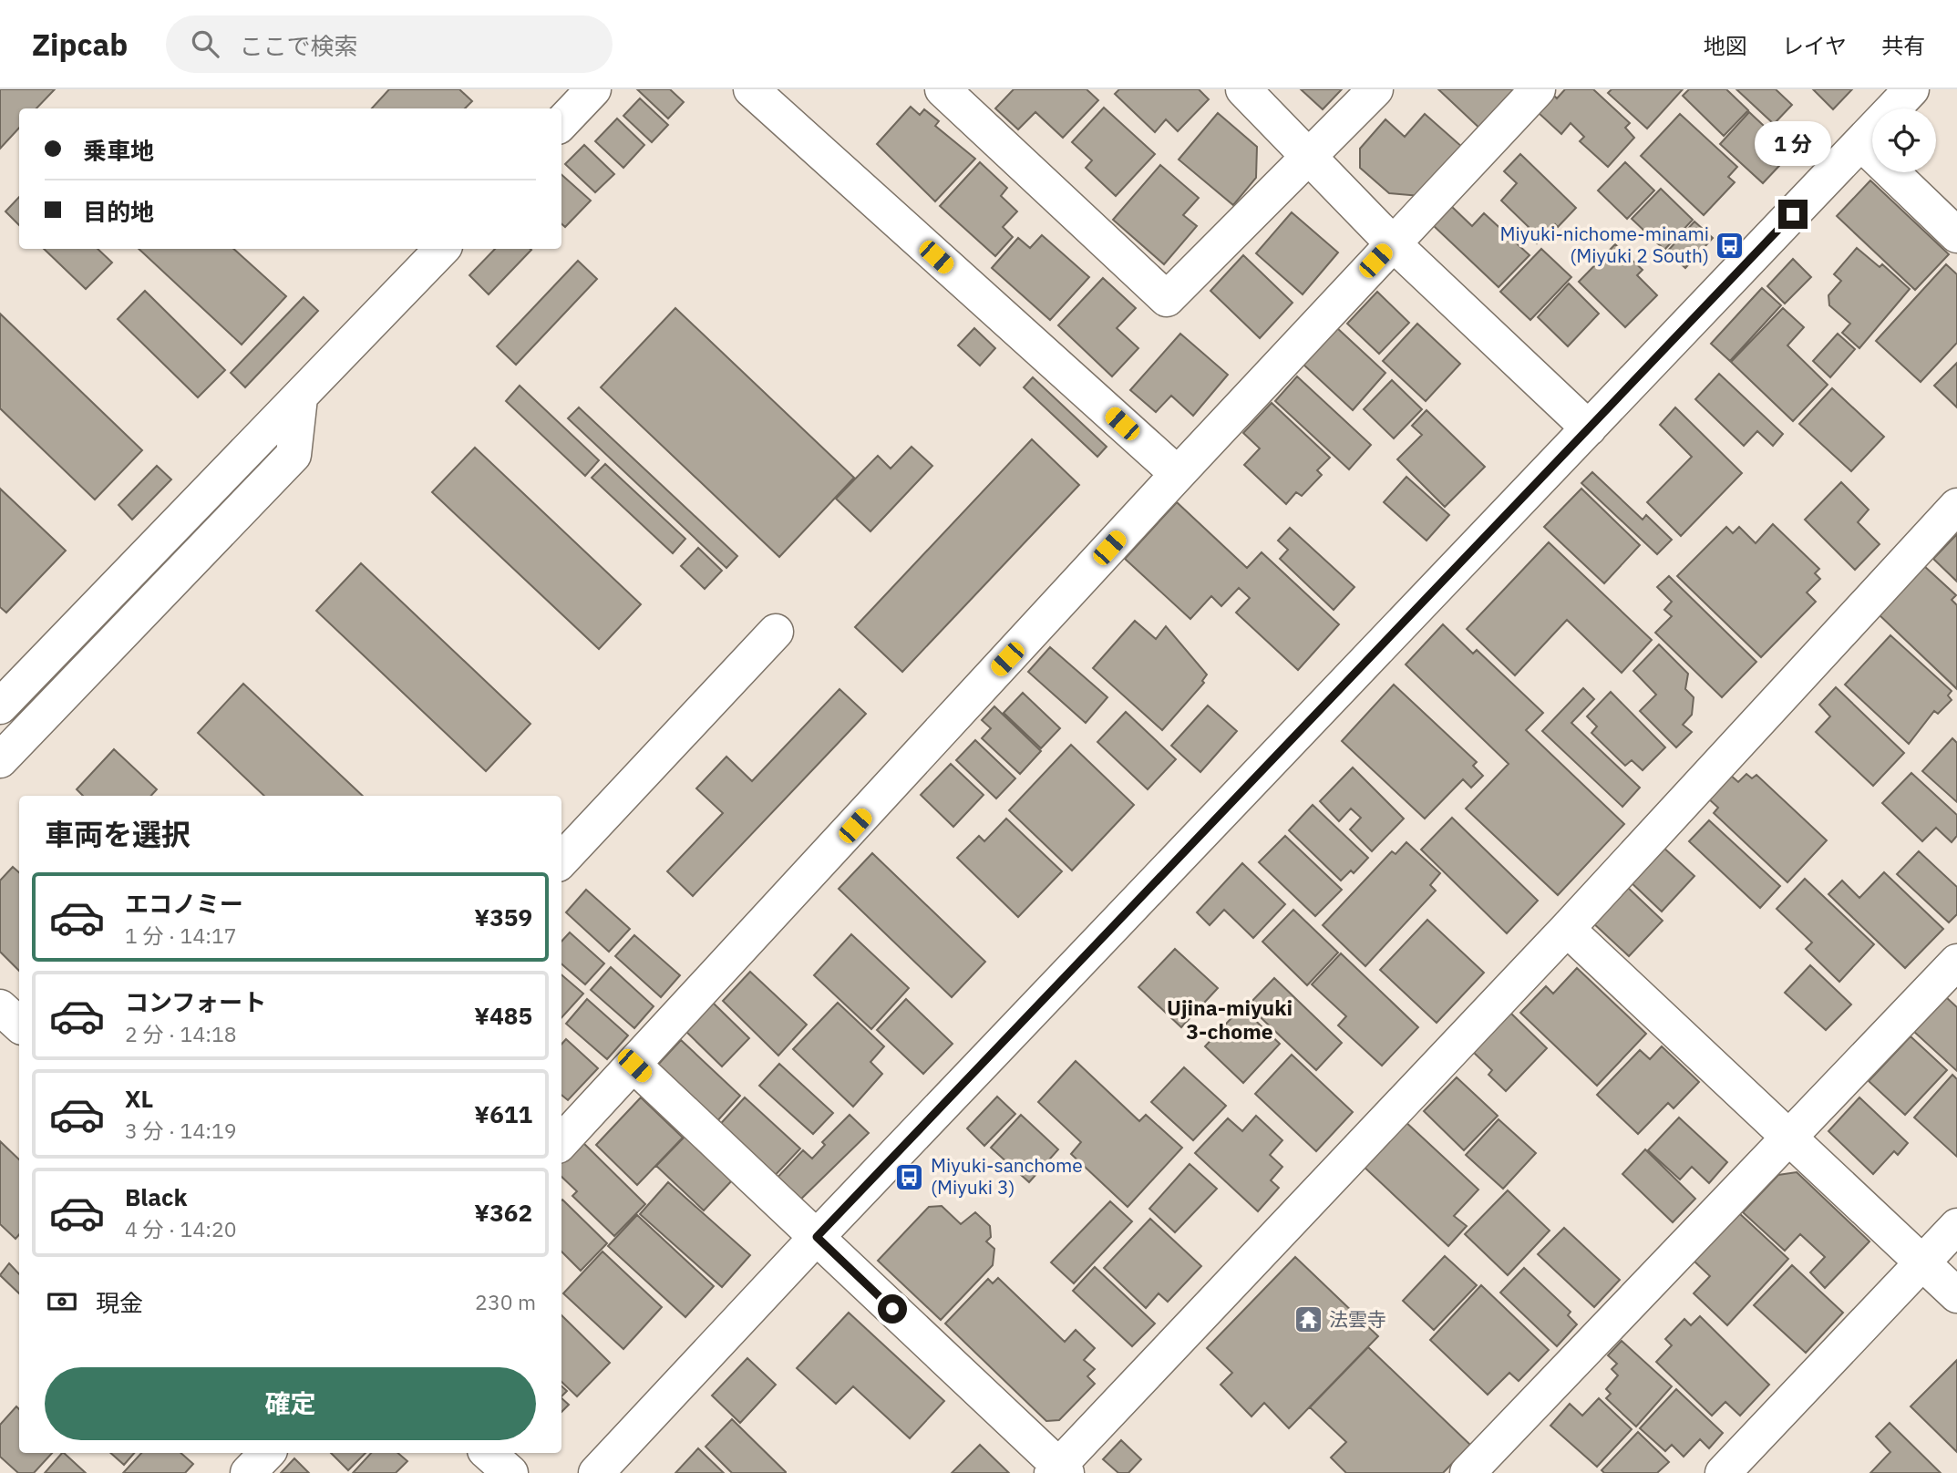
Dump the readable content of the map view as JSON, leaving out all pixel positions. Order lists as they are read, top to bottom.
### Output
{
  "districts": ["Ujina-miyuki 3-chome"],
  "places": {
    "bus stop": ["Miyuki-nichome-minami (Miyuki 2 South)", "Miyuki-sanchome (Miyuki 3)"],
    "temple": ["法雲寺"]
  },
  "page": {
    "header": "Zipcab",
    "search": "ここで検索",
    "nav": ["地図", "レイヤ", "共有"],
    "banner": ["乗車地", "目的地"],
    "bubble": "1 分",
    "heading": "車両を選択",
    "list": [
      {
        "name": "エコノミー",
        "note": "1 分 · 14:17",
        "value": "¥359"
      },
      {
        "name": "コンフォート",
        "note": "2 分 · 14:18",
        "value": "¥485"
      },
      {
        "name": "XL",
        "note": "3 分 · 14:19",
        "value": "¥611"
      },
      {
        "name": "Black",
        "note": "4 分 · 14:20",
        "value": "¥362"
      }
    ],
    "pay": ["現金", "230 m"],
    "buttons": "確定"
  }
}
